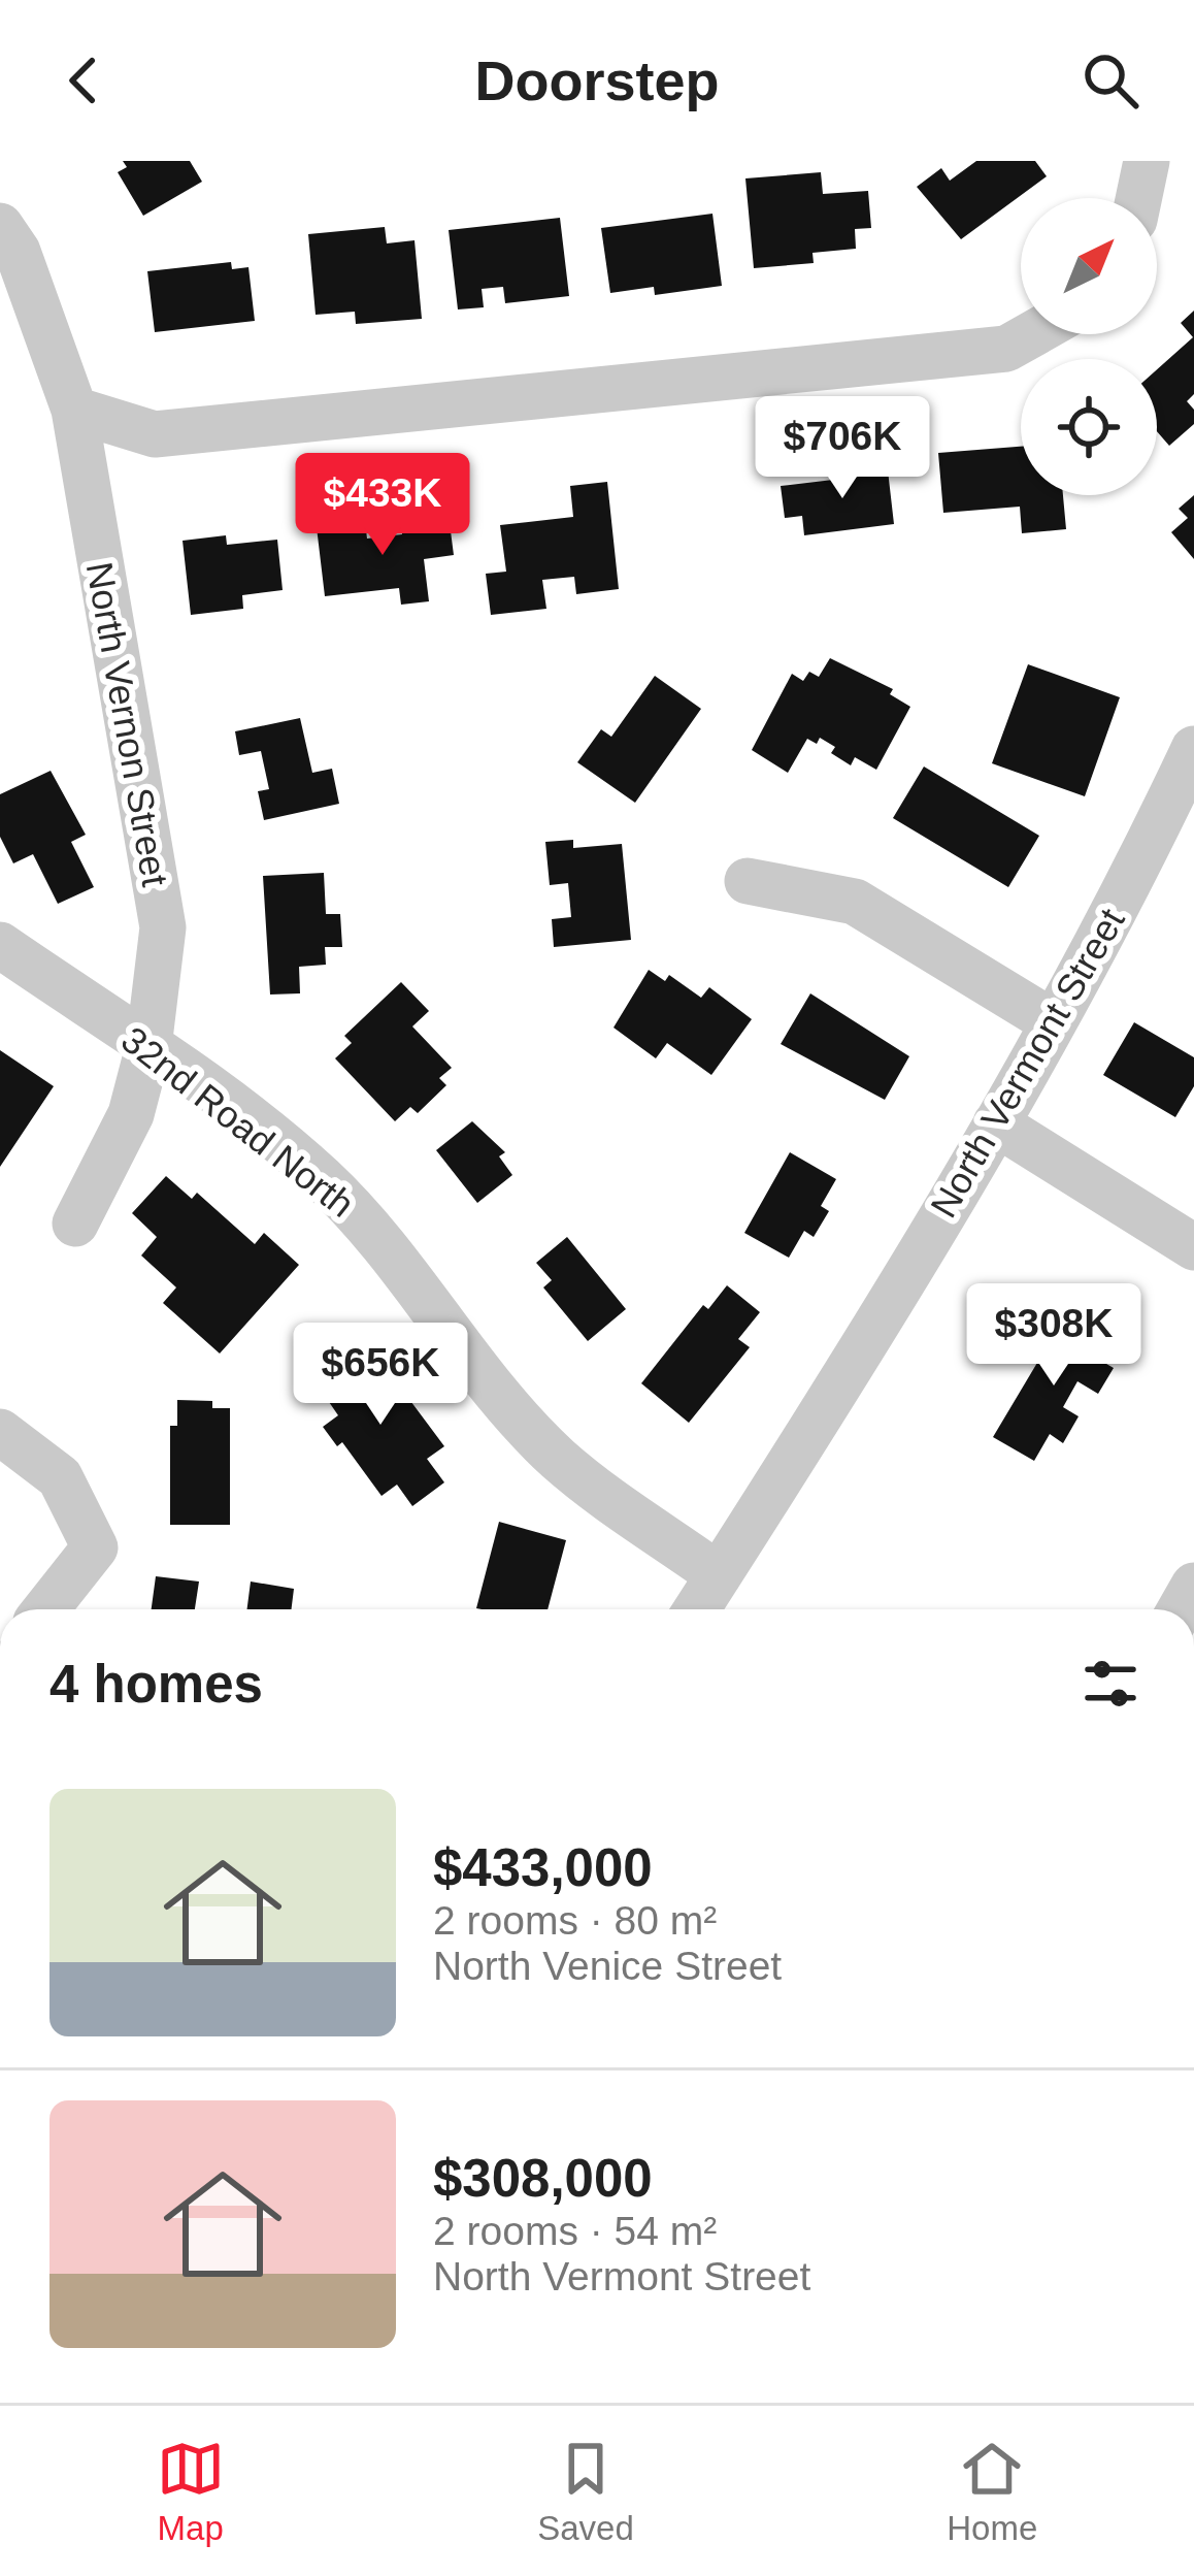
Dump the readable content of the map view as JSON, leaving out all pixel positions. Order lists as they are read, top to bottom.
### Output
{
  "streets": {
    "street": ["North Vernon Street", "North Vermont Street", "32nd Road North"]
  },
  "crossings": [
    ["North Vernon Street", "32nd Road North"],
    ["North Vermont Street", "32nd Road North"]
  ],
  "north": "top right",
  "page": {
    "header": "Doorstep",
    "price": [
      "$706K",
      "$433K",
      "$308K",
      "$656K"
    ],
    "heading": "4 homes",
    "list": [
      {
        "name": "$433,000",
        "note": "2 rooms · 80 m² · North Venice Street"
      },
      {
        "name": "$308,000",
        "note": "2 rooms · 54 m² · North Vermont Street"
      }
    ],
    "tabs": ["Map", "Saved", "Home"]
  }
}
